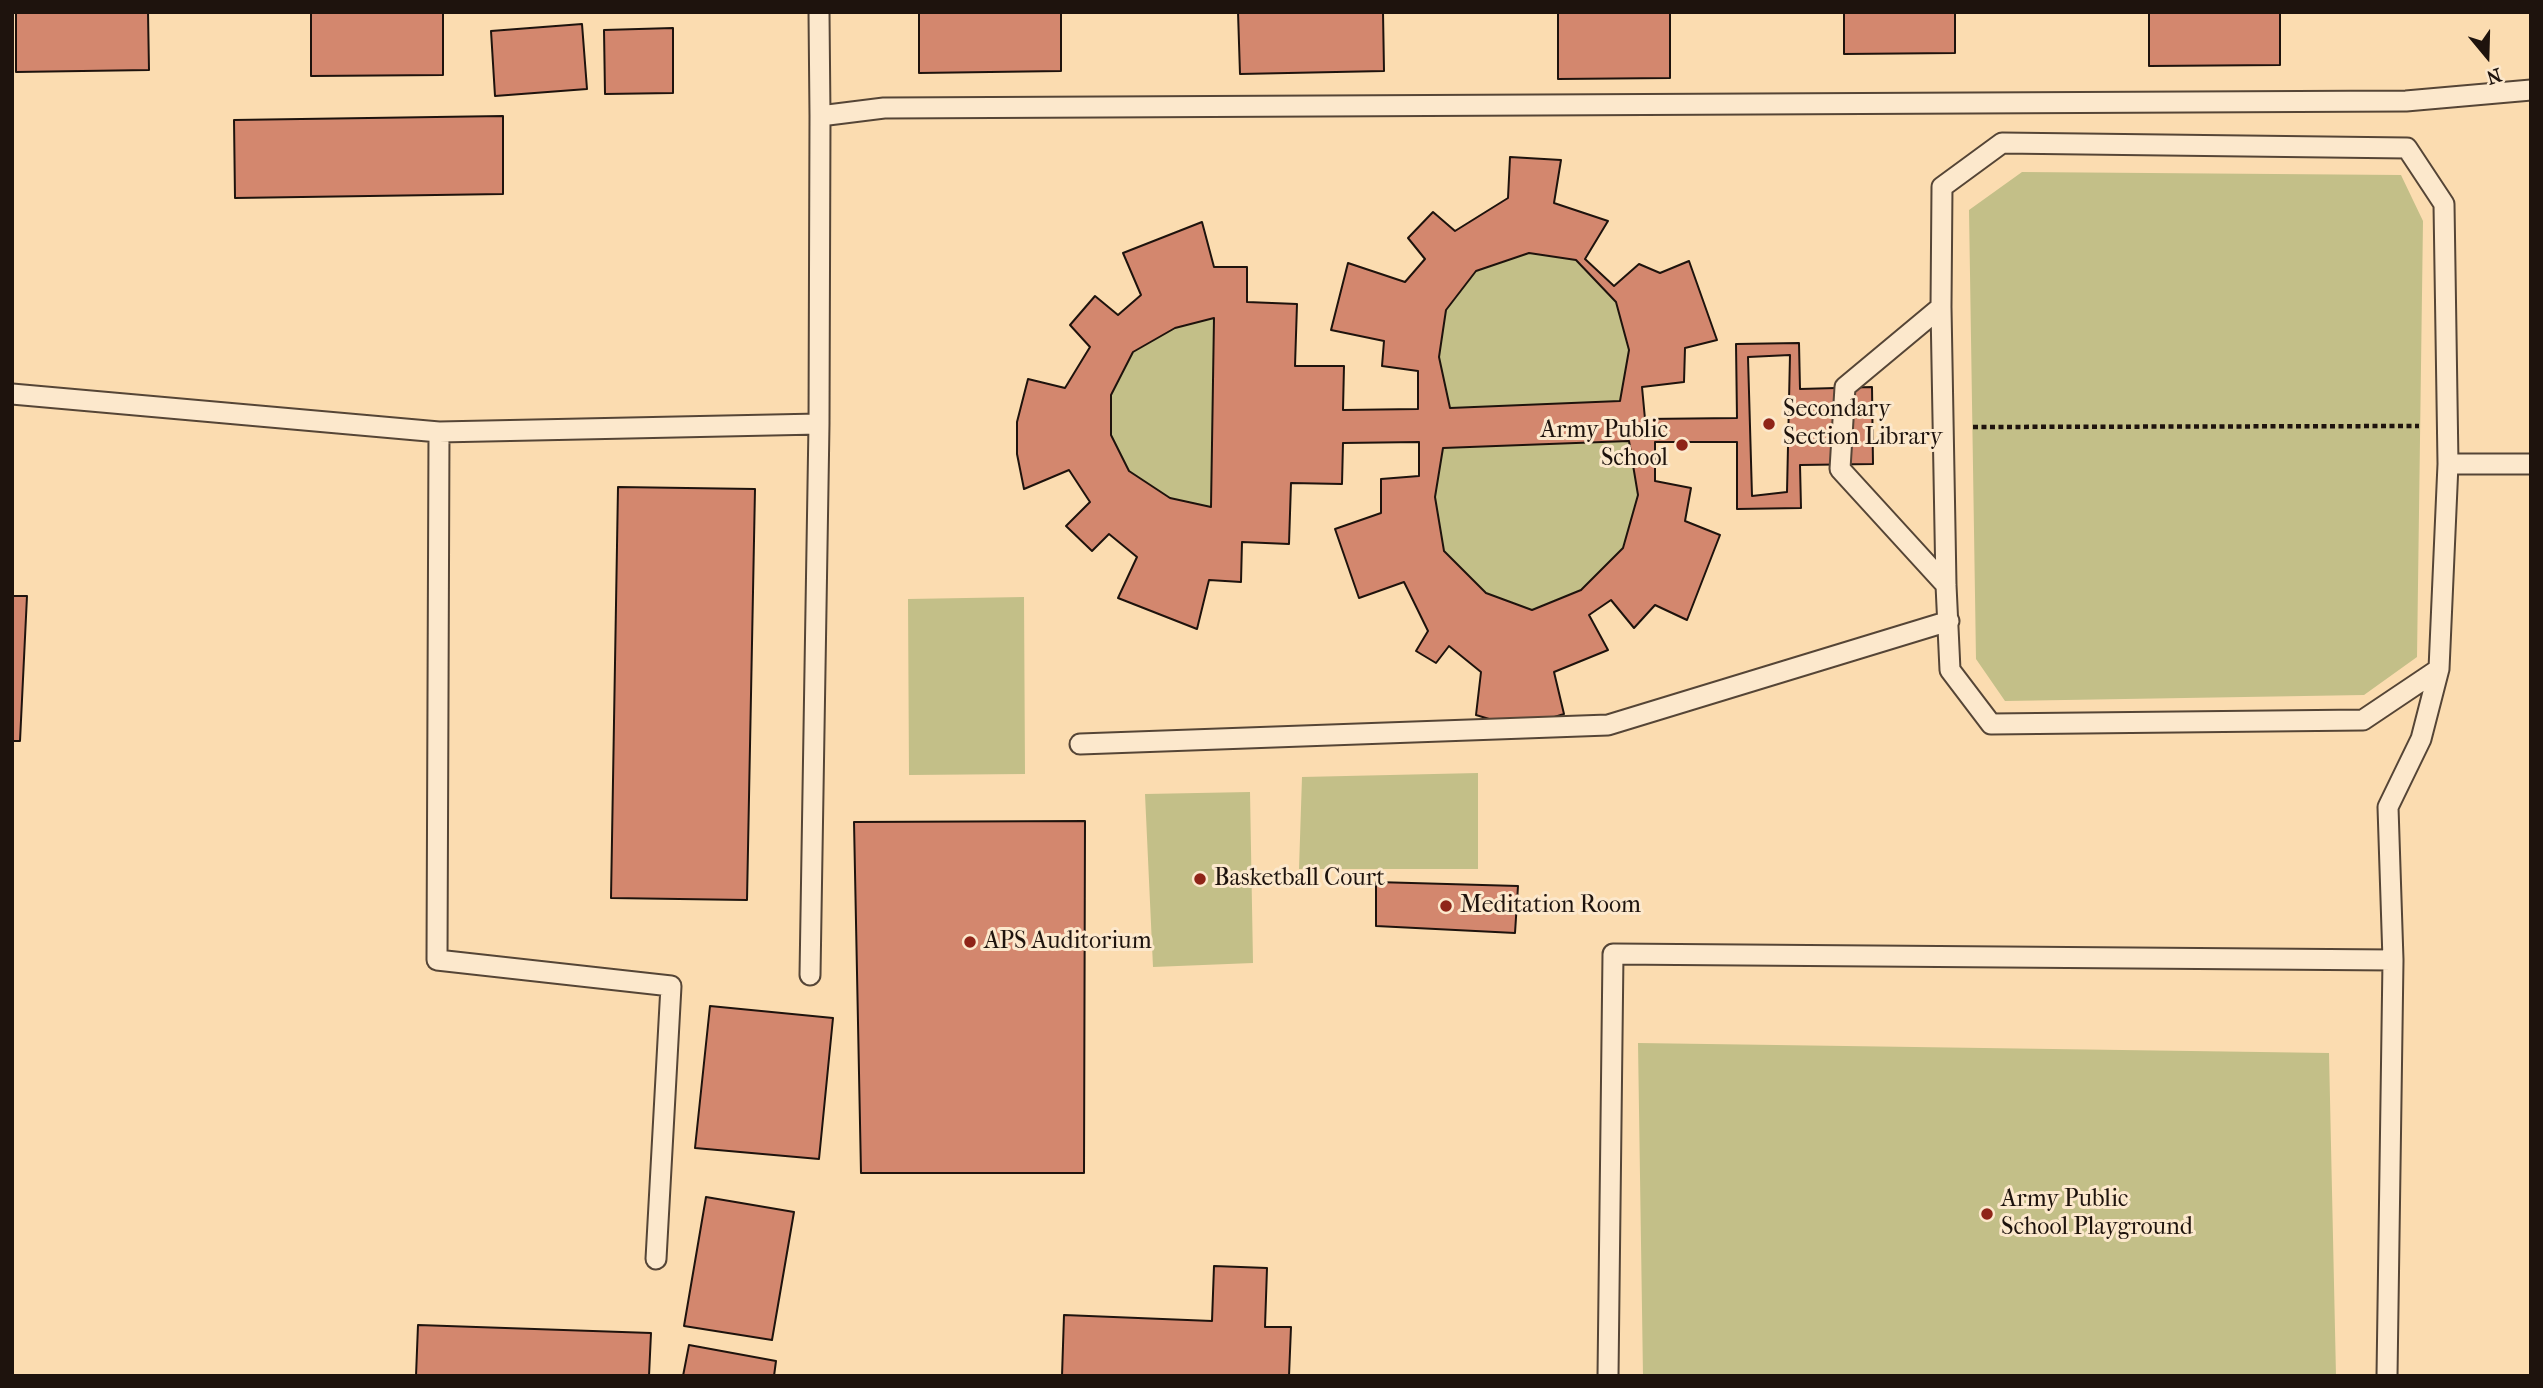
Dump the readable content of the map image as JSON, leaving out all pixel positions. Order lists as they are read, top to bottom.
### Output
{
  "places": [
    "Secondary Section Library",
    "Army Public School",
    "Basketball Court",
    "Meditation Room",
    "APS Auditorium",
    "Army Public School Playground"
  ],
  "north": "bottom"
}
